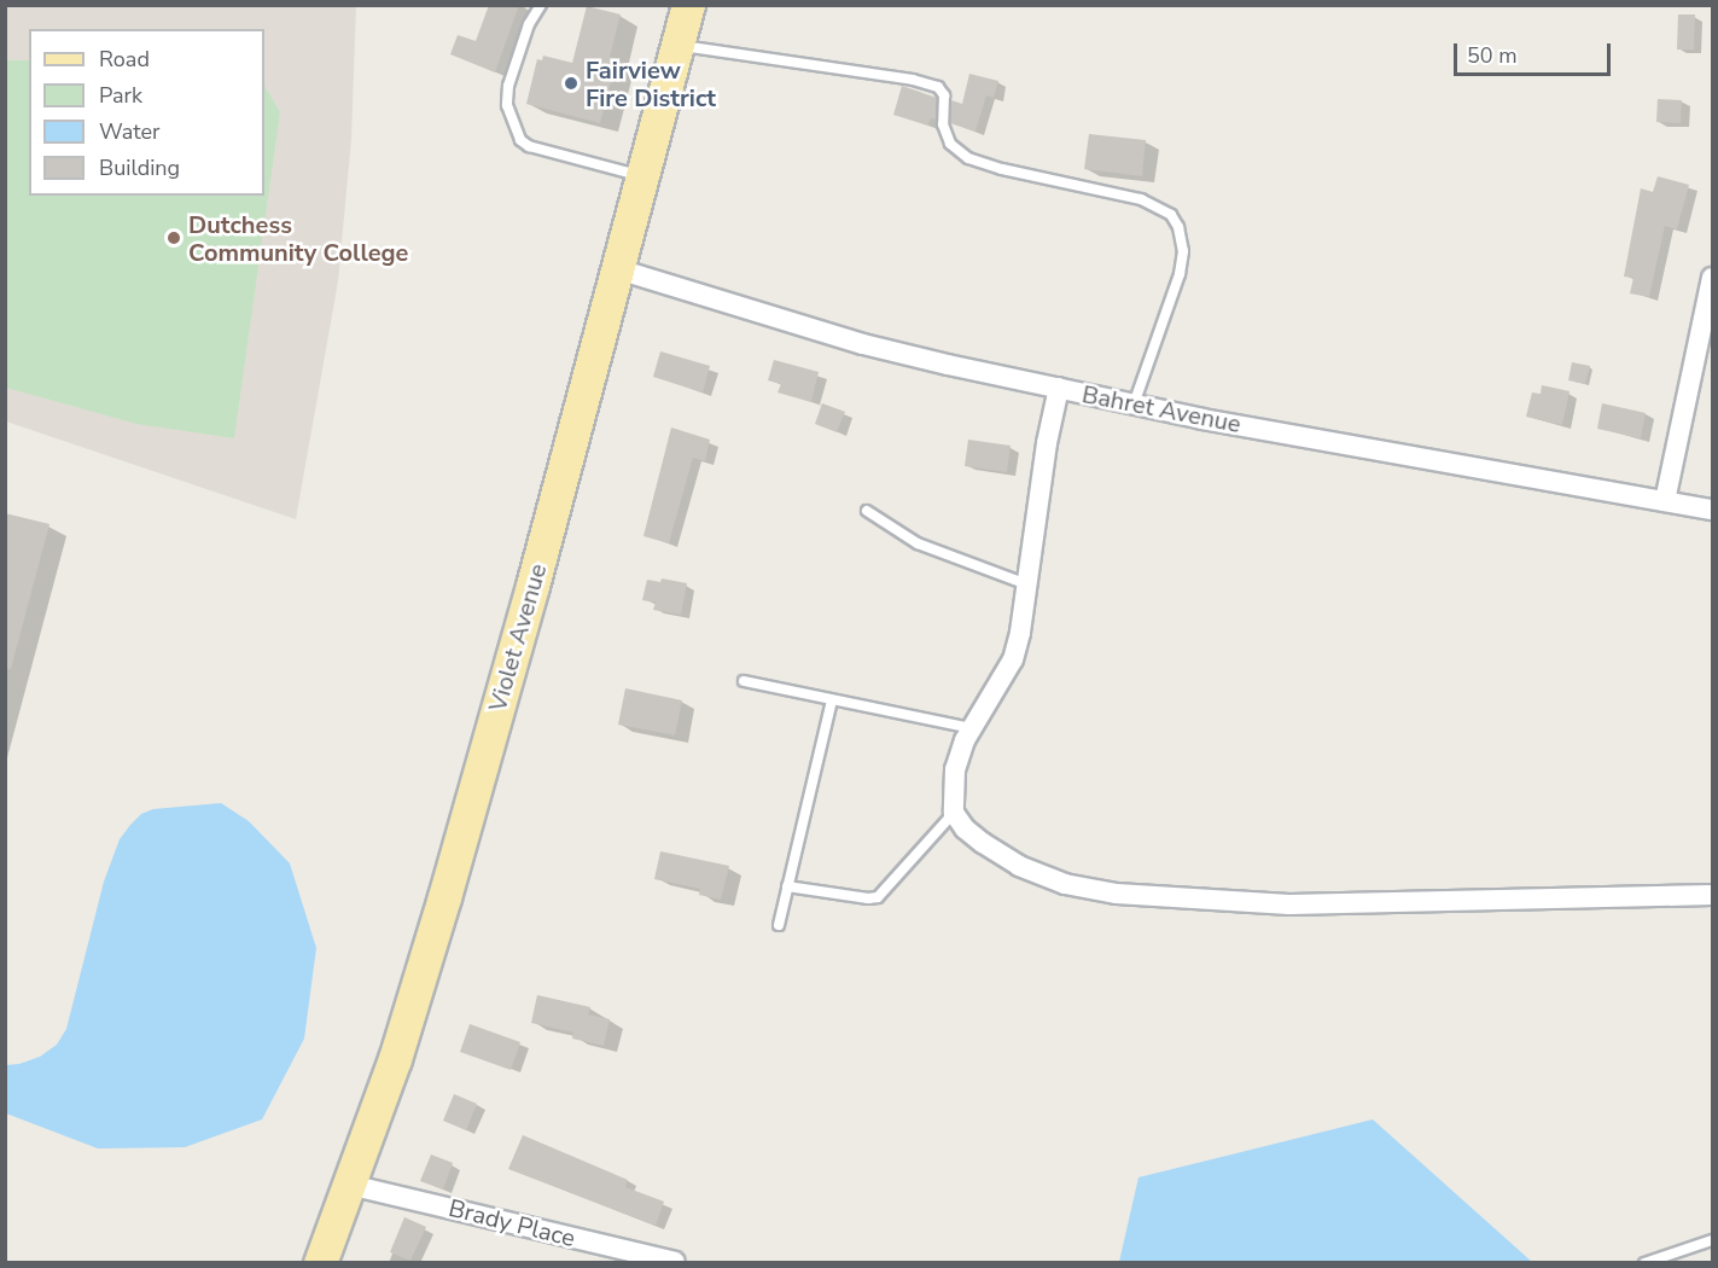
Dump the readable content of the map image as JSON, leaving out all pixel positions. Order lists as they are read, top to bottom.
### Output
{
  "streets": {
    "main road": ["Violet Avenue"],
    "street": ["Bahret Avenue", "Brady Place"]
  },
  "crossings": [
    ["Bahret Avenue", "Violet Avenue"],
    ["Violet Avenue", "Brady Place"]
  ],
  "places": ["Fairview Fire District", "Dutchess Community College"],
  "legend": [
    "Road",
    "Park",
    "Water",
    "Building"
  ],
  "scale_bar": "50 m"
}
